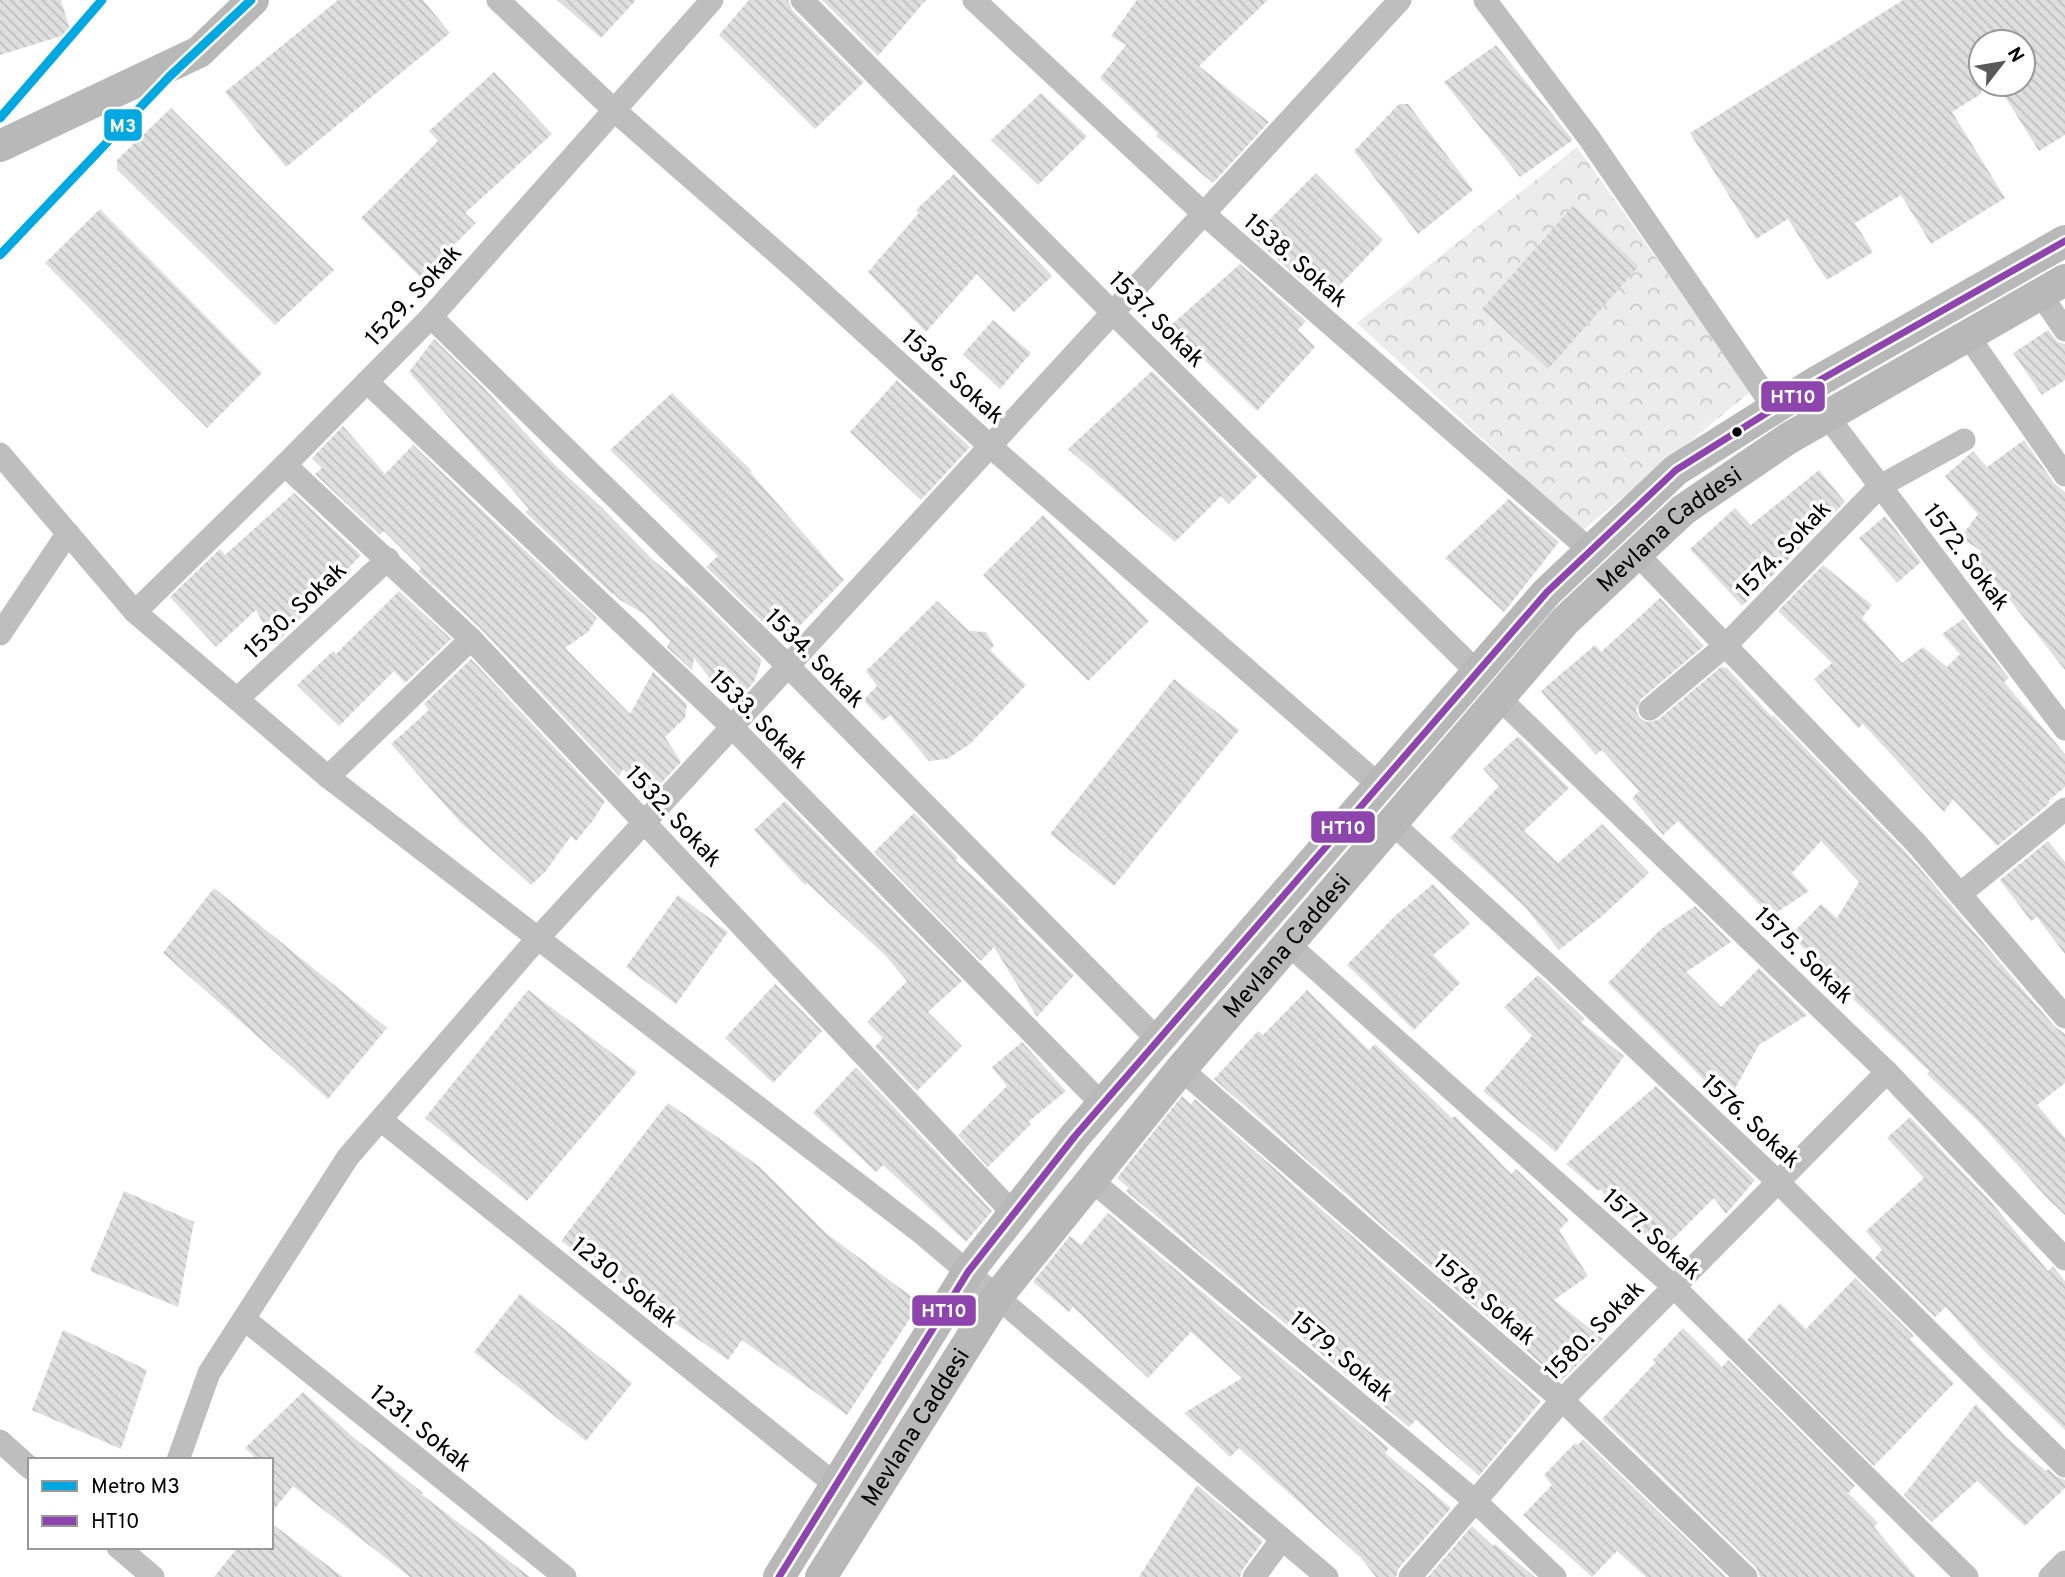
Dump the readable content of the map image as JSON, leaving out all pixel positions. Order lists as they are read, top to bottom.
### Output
{
  "streets": {
    "main road": ["Mevlana Caddesi"],
    "street": [
      "1538. Sokak",
      "1529. Sokak",
      "1537. Sokak",
      "1536. Sokak",
      "1574. Sokak",
      "1572. Sokak",
      "1530. Sokak",
      "1534. Sokak",
      "1533. Sokak",
      "1532. Sokak",
      "1575. Sokak",
      "1576. Sokak",
      "1577. Sokak",
      "1230. Sokak",
      "1578. Sokak",
      "1580. Sokak",
      "1579. Sokak",
      "1231. Sokak"
    ]
  },
  "crossings": [
    ["1538. Sokak", "Mevlana Caddesi"],
    ["1529. Sokak", "1536. Sokak"],
    ["1529. Sokak", "1534. Sokak"],
    ["1529. Sokak", "1533. Sokak"],
    ["1529. Sokak", "1532. Sokak"],
    ["1537. Sokak", "Mevlana Caddesi"],
    ["1536. Sokak", "Mevlana Caddesi"],
    ["Mevlana Caddesi", "1572. Sokak"],
    ["Mevlana Caddesi", "1534. Sokak"],
    ["Mevlana Caddesi", "1533. Sokak"],
    ["Mevlana Caddesi", "1532. Sokak"],
    ["Mevlana Caddesi", "1575. Sokak"],
    ["Mevlana Caddesi", "1576. Sokak"],
    ["Mevlana Caddesi", "1577. Sokak"],
    ["Mevlana Caddesi", "1230. Sokak"],
    ["Mevlana Caddesi", "1578. Sokak"],
    ["Mevlana Caddesi", "1579. Sokak"],
    ["1574. Sokak", "1572. Sokak"],
    ["1530. Sokak", "1532. Sokak"],
    ["1575. Sokak", "1580. Sokak"],
    ["1576. Sokak", "1580. Sokak"],
    ["1577. Sokak", "1580. Sokak"],
    ["1578. Sokak", "1580. Sokak"],
    ["1580. Sokak", "1579. Sokak"]
  ],
  "lines": ["metro line M3", "transit line HT10"],
  "legend": ["Metro M3", "HT10"],
  "north": "top right"
}
